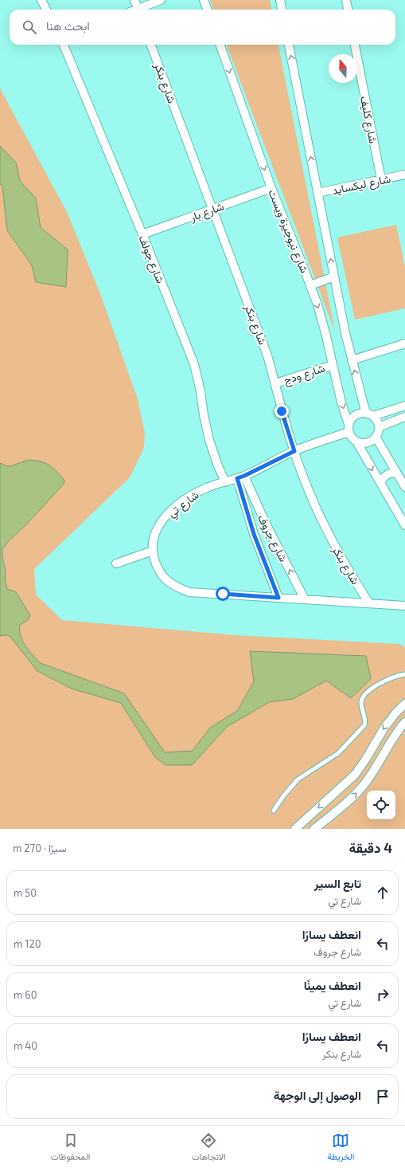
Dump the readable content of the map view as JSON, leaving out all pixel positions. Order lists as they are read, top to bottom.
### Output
{
  "streets": {
    "street": [
      "شارع بنكر",
      "شارع كليف",
      "شارع ليكسايد",
      "شارع بار",
      "شارع نيوجيزة ويست",
      "شارع جولف",
      "شارع ودج",
      "شارع تي",
      "شارع جروف"
    ]
  },
  "crossings": [
    ["شارع بنكر", "شارع بار"],
    ["شارع بنكر", "شارع ودج"],
    ["شارع بنكر", "شارع تي"],
    ["شارع كليف", "شارع ليكسايد"],
    ["شارع بار", "شارع نيوجيزة ويست"],
    ["شارع بار", "شارع جولف"],
    ["شارع نيوجيزة ويست", "شارع ودج"],
    ["شارع نيوجيزة ويست", "شارع تي"],
    ["شارع جولف", "شارع تي"],
    ["شارع تي", "شارع جروف"]
  ],
  "north": "top",
  "page": {
    "search": "ابحث هنا",
    "heading": ["4 دقيقة", "سيرًا · 270 m"],
    "list": [
      ["تابع السير", "شارع تي", "50 m"],
      ["انعطف يسارًا", "شارع جروف", "120 m"],
      ["انعطف يمينًا", "شارع تي", "60 m"],
      ["انعطف يسارًا", "شارع بنكر", "40 m"],
      "الوصول إلى الوجهة"
    ],
    "nav": ["الخريطة", "الاتجاهات", "المحفوظات"]
  }
}
